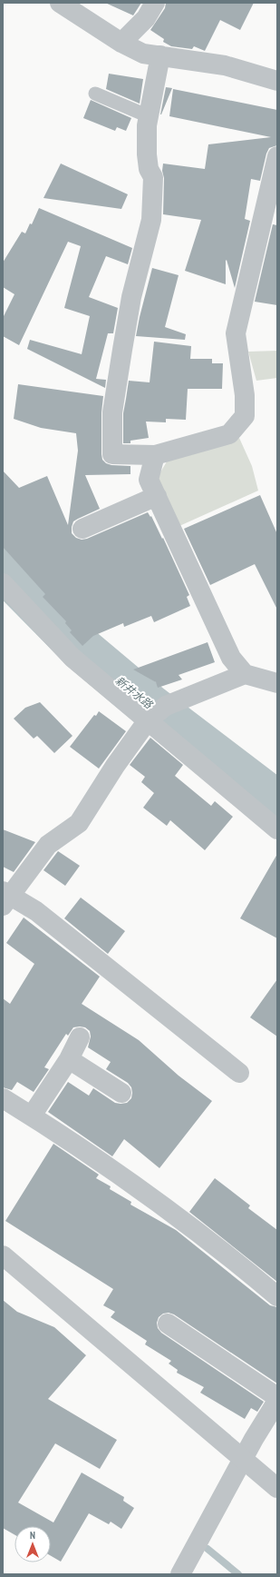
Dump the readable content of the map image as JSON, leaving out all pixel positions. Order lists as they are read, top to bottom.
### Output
{
  "water": ["新井水路"],
  "north": "top"
}
